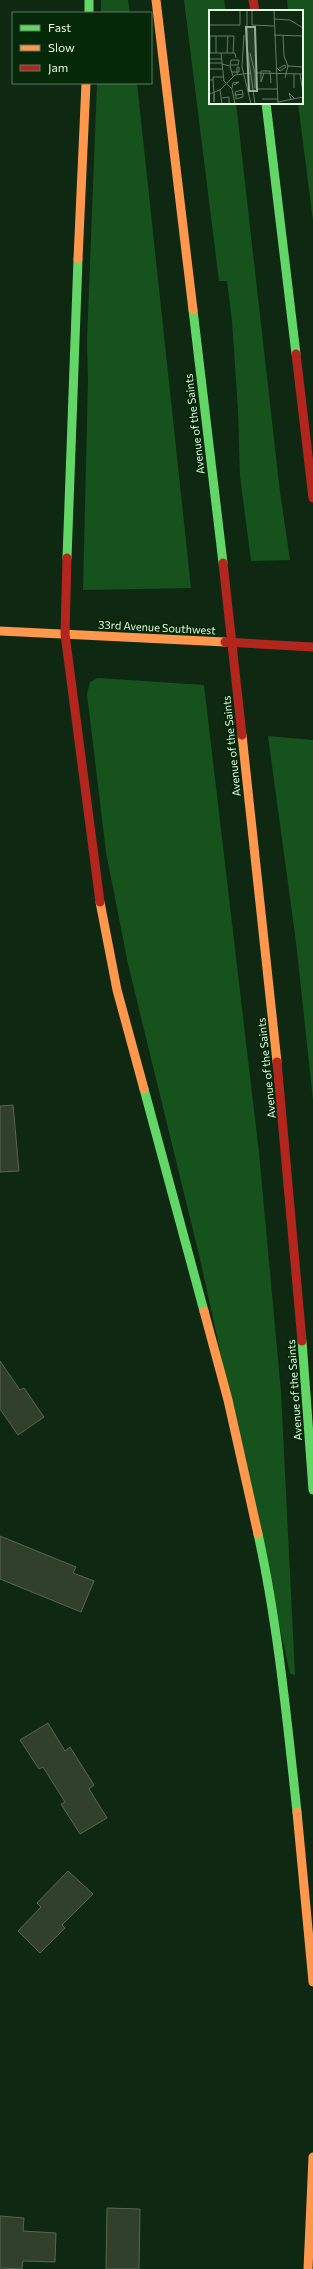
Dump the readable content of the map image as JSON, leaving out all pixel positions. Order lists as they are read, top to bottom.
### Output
{
  "streets": {
    "main road": ["Avenue of the Saints", "33rd Avenue Southwest"]
  },
  "legend": ["Fast", "Slow", "Jam"]
}
